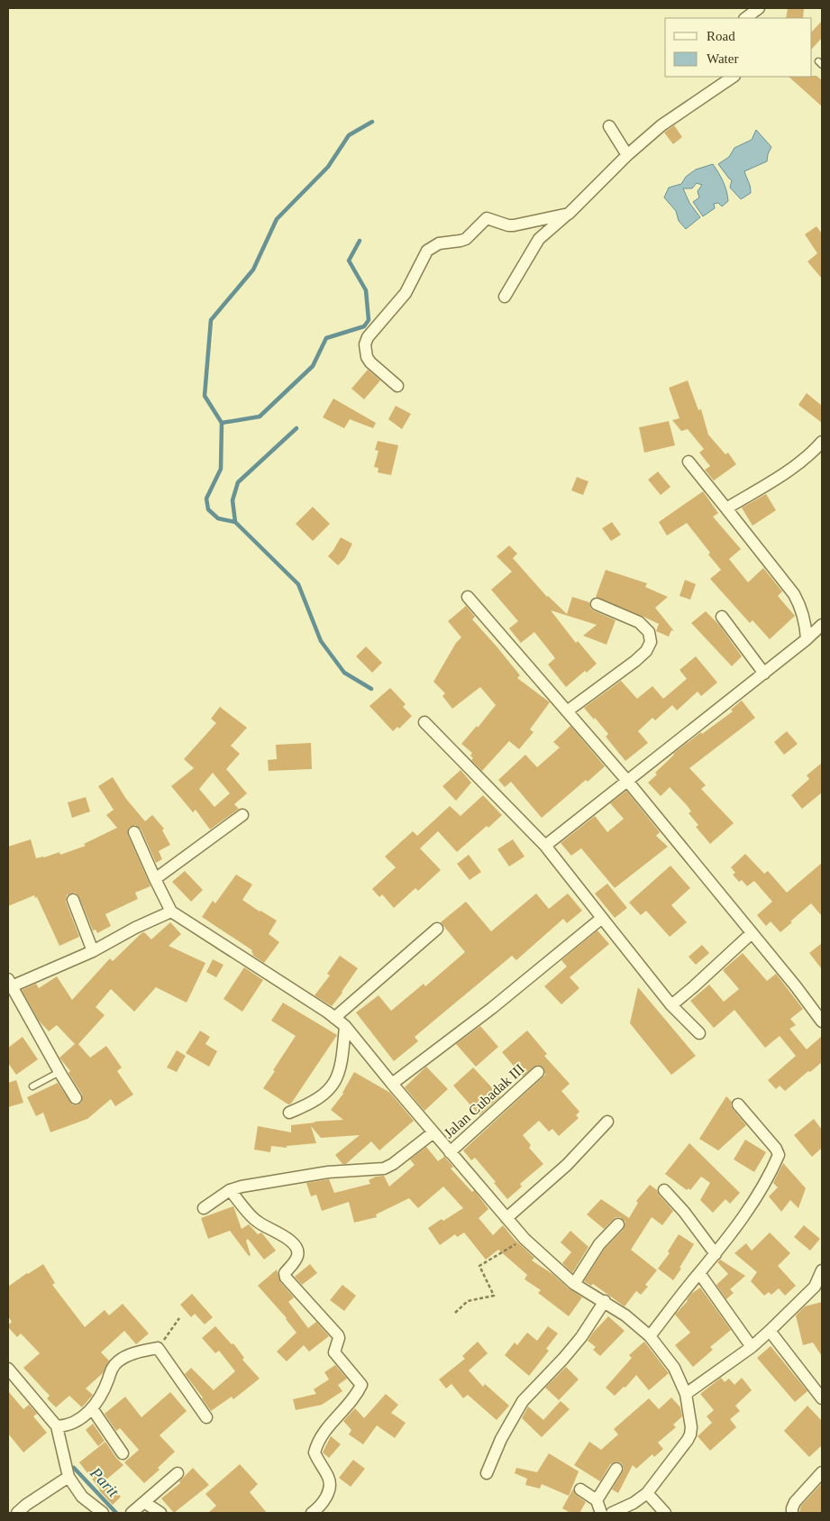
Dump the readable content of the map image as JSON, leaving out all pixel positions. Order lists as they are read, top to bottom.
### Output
{
  "streets": {
    "street": ["Jalan Cubadak III"]
  },
  "water": ["Parit"],
  "legend": ["Road", "Water"]
}
